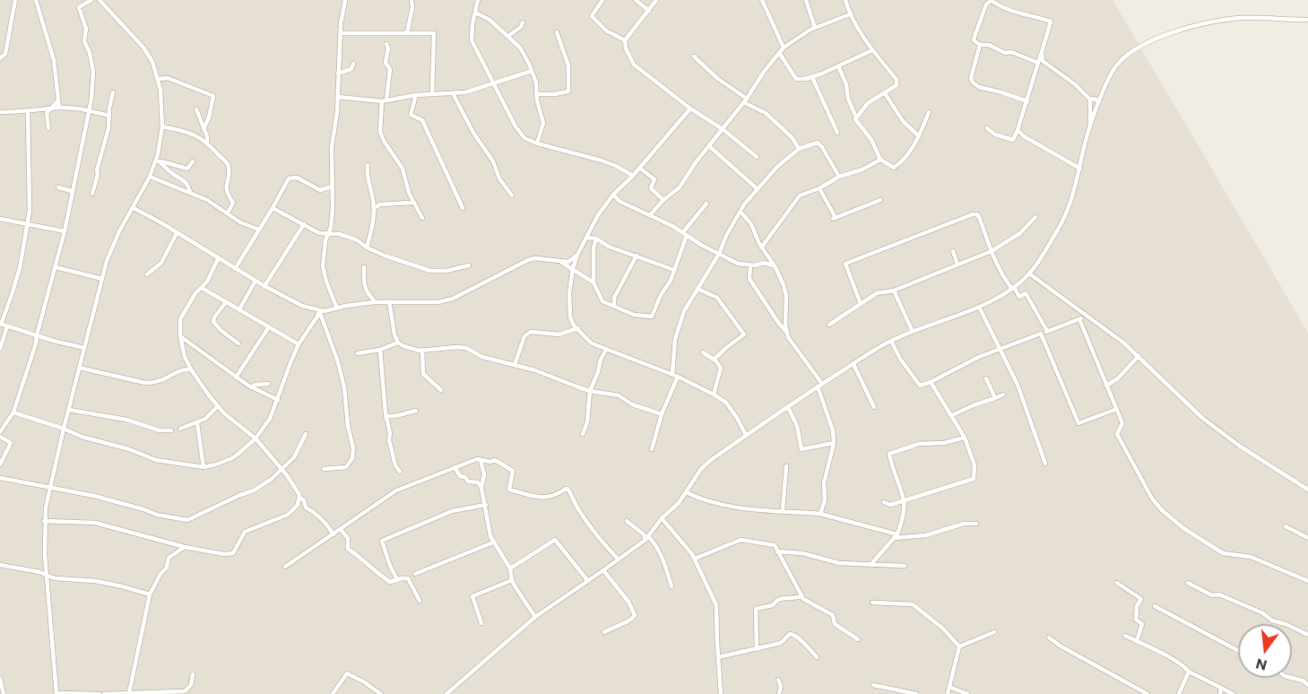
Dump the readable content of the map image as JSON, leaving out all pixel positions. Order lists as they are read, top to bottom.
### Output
{
  "north": "bottom"
}
